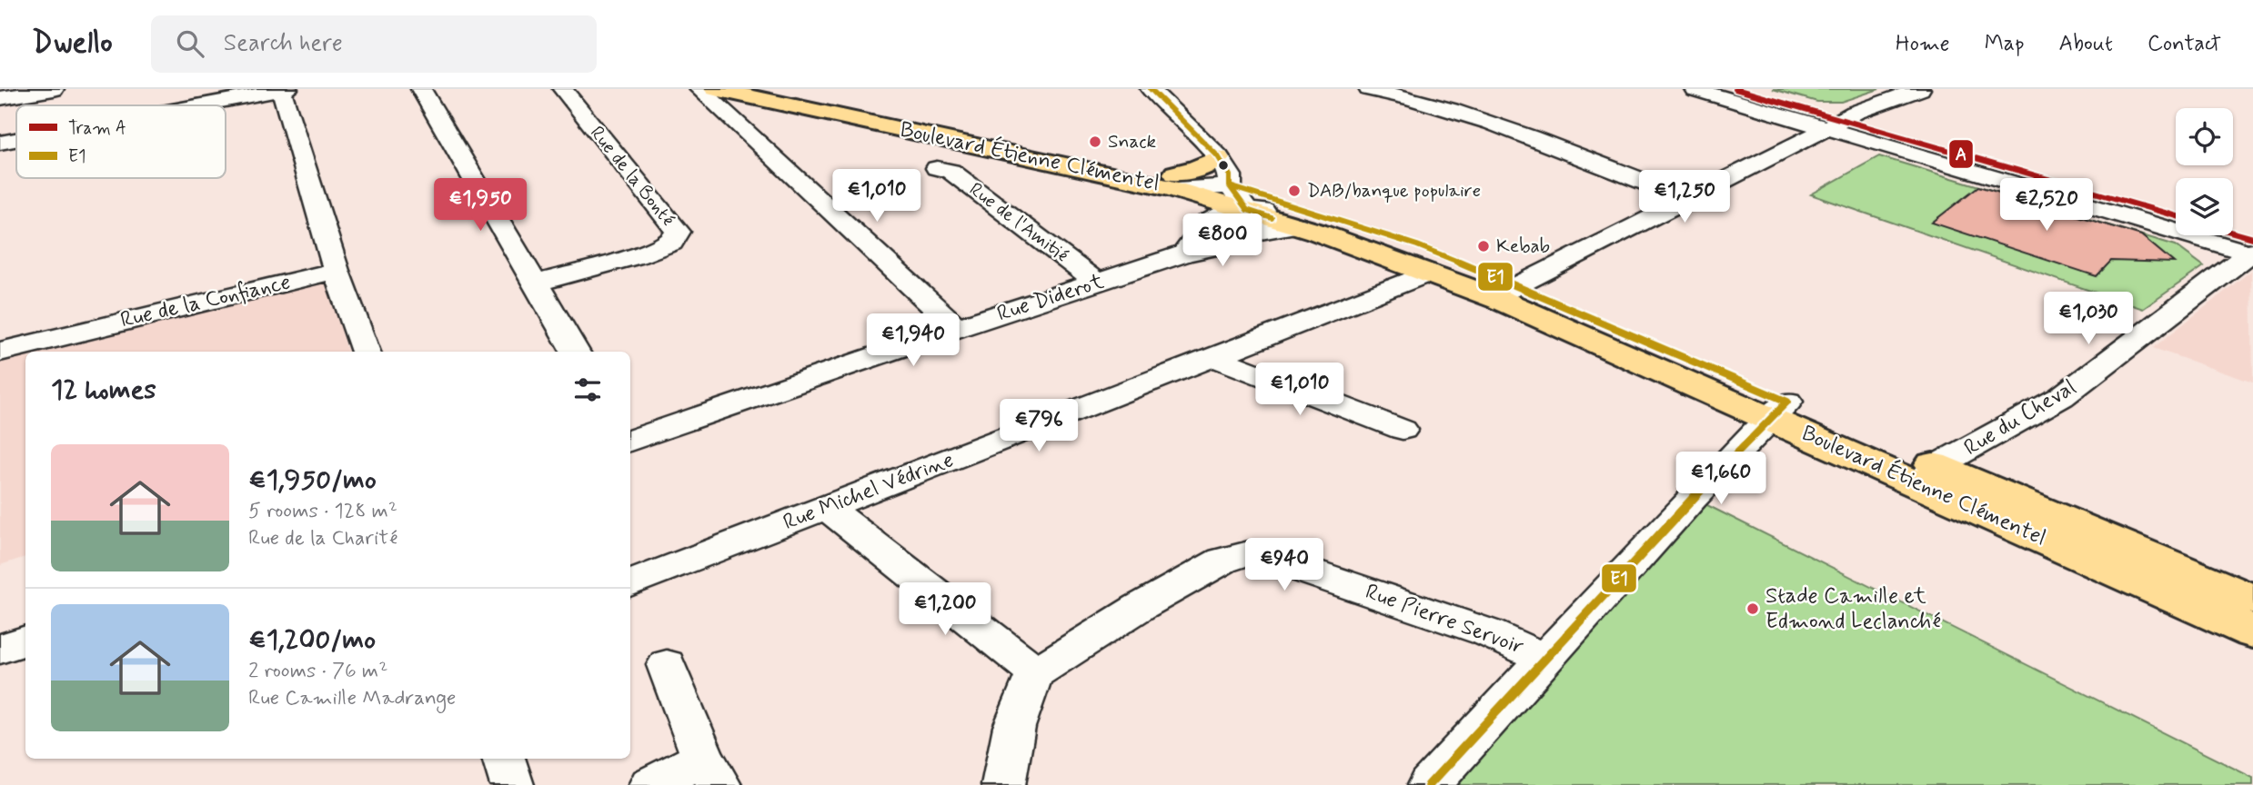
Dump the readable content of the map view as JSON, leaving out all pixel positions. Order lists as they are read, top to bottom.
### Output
{
  "streets": {
    "main road": ["Boulevard Étienne Clémentel"],
    "street": [
      "Rue de la Bonté",
      "Rue de l'Amitié",
      "Rue Diderot",
      "Rue de la Confiance",
      "Rue du Cheval",
      "Rue Michel Védrine",
      "Rue Pierre Servoir"
    ]
  },
  "crossings": [
    ["Boulevard Étienne Clémentel", "Rue Diderot"],
    ["Boulevard Étienne Clémentel", "Rue du Cheval"],
    ["Boulevard Étienne Clémentel", "Rue Michel Védrine"],
    ["Rue de l'Amitié", "Rue Diderot"]
  ],
  "places": [
    "Snack",
    "DAB/banque populaire",
    "Kebab",
    "Stade Camille et Edmond Leclanché"
  ],
  "lines": ["tram line A", "transit line E1"],
  "legend": ["Tram A", "E1"],
  "page": {
    "header": "Dwello",
    "search": "Search here",
    "nav": [
      "Home",
      "Map",
      "About",
      "Contact"
    ],
    "price": [
      "€1,010",
      "€1,250",
      "€1,950",
      "€2,520",
      "€800",
      "€1,030",
      "€1,940",
      "€1,010",
      "€796",
      "€1,660",
      "€940",
      "€1,200"
    ],
    "heading": "12 homes",
    "list": [
      {
        "name": "€1,950/mo",
        "note": "5 rooms · 128 m² · Rue de la Charité"
      },
      {
        "name": "€1,200/mo",
        "note": "2 rooms · 76 m² · Rue Camille Madrange"
      }
    ]
  }
}
